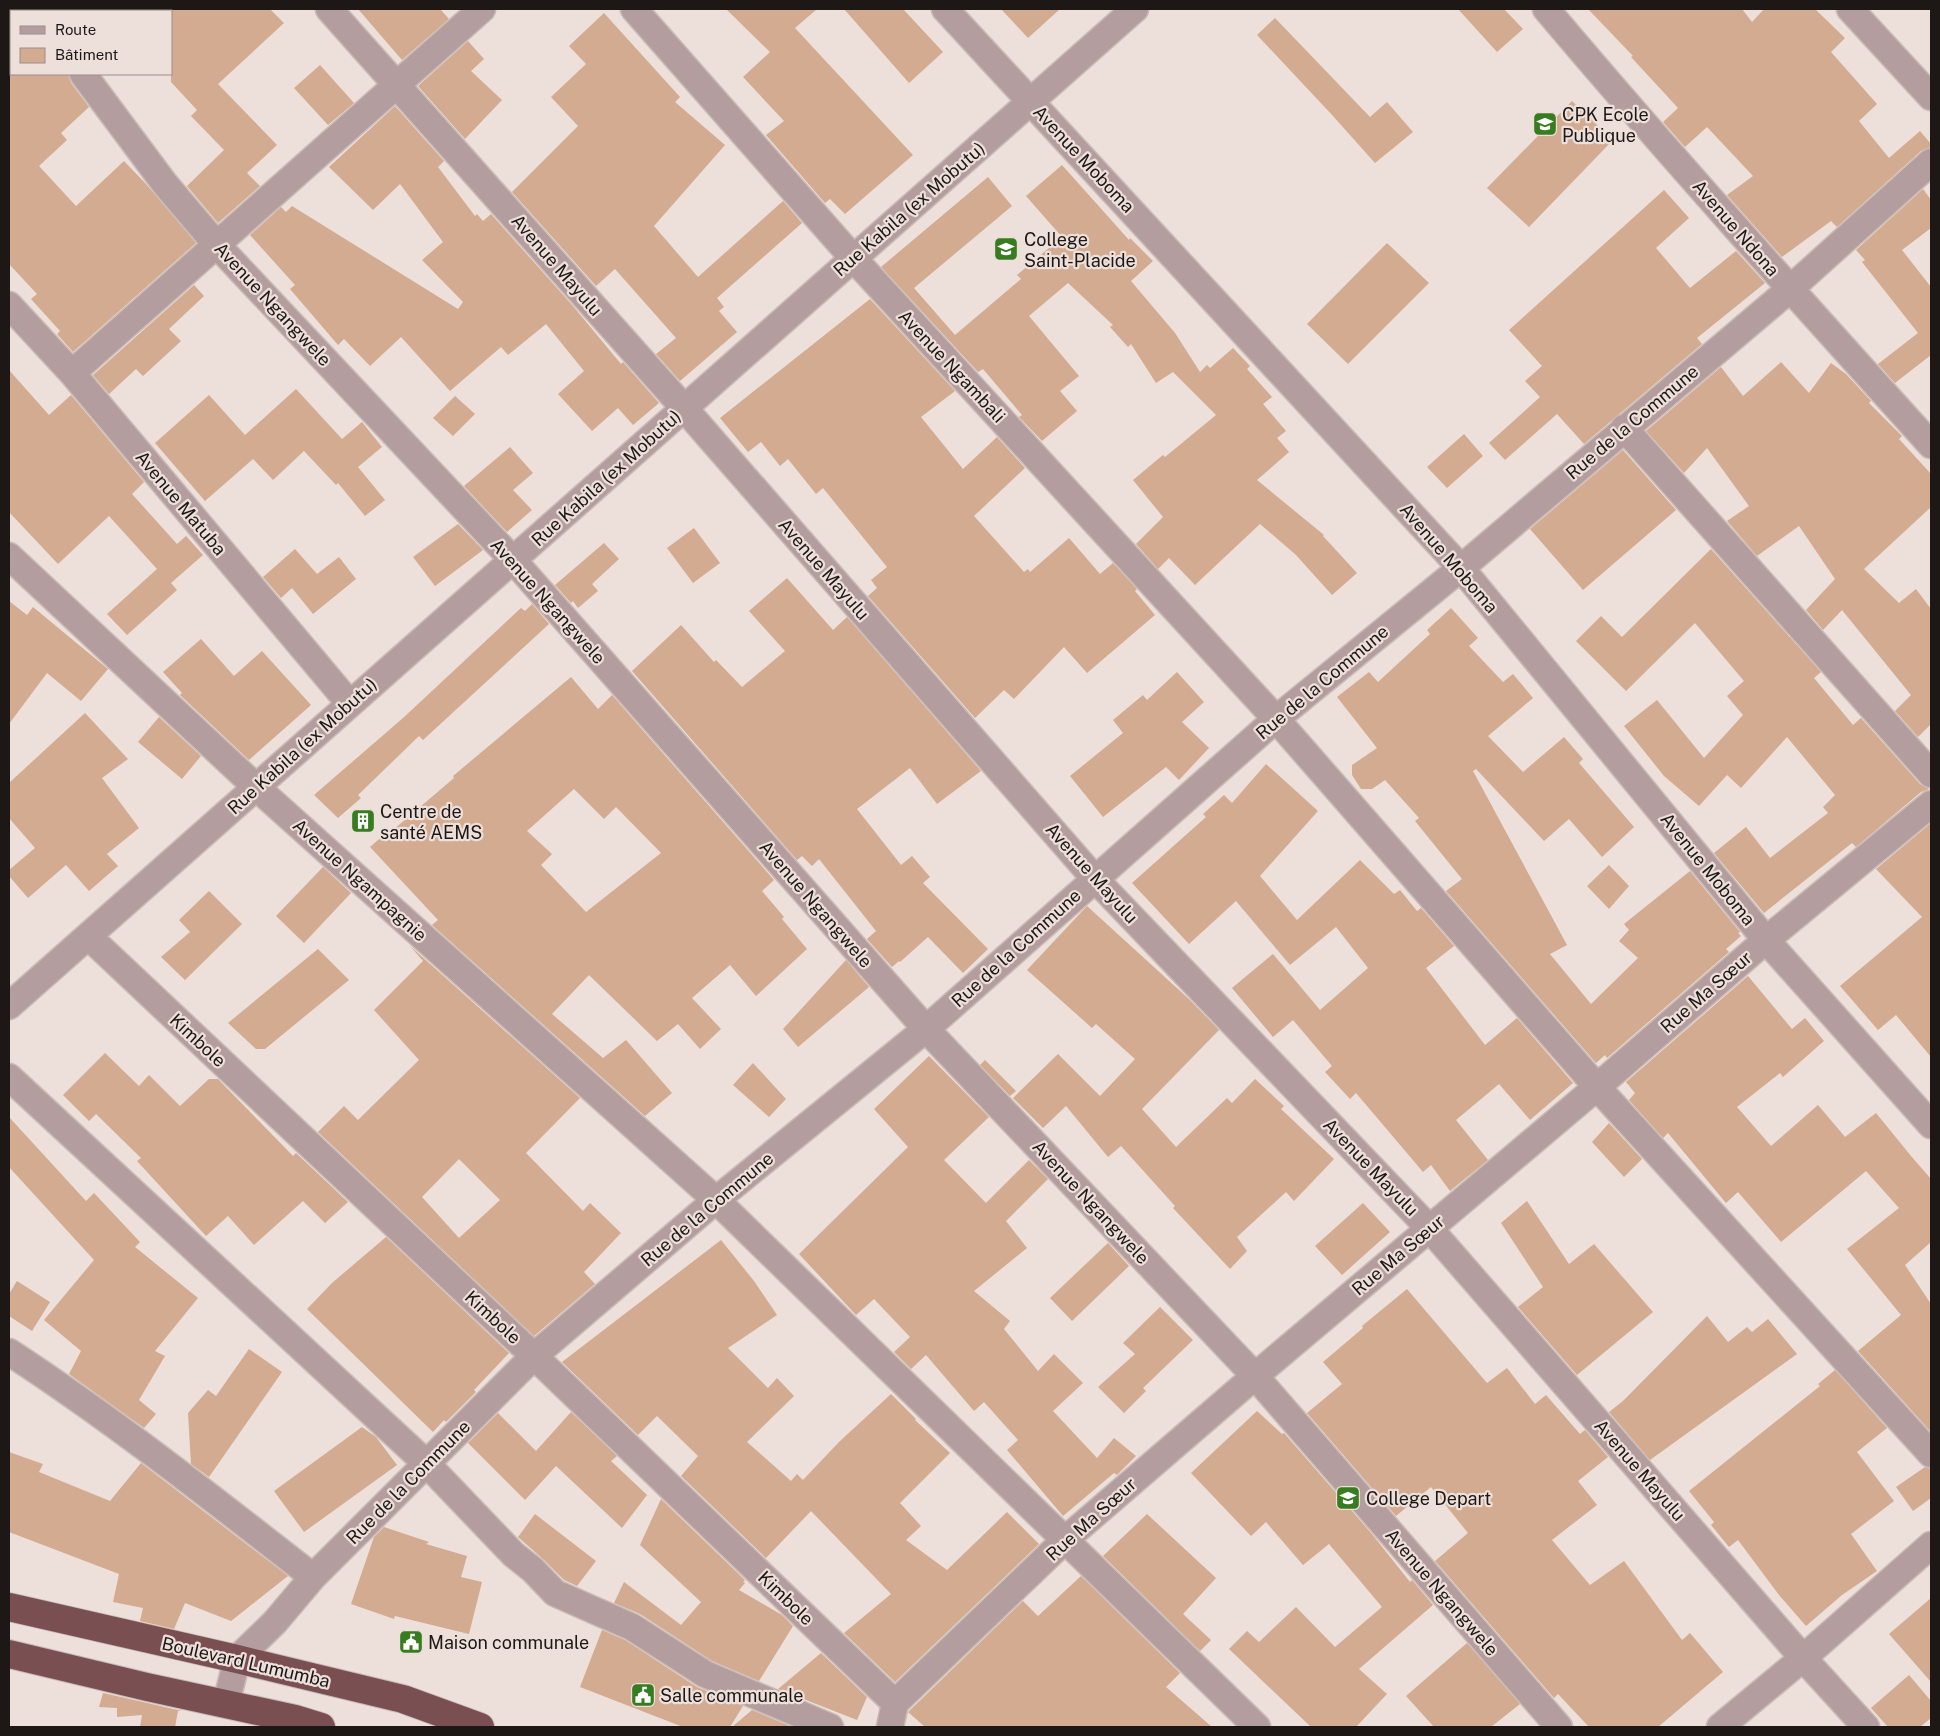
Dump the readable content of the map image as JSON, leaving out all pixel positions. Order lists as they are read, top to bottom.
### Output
{
  "streets": {
    "highway": ["Boulevard Lumumba"],
    "street": [
      "Avenue Moboma",
      "Rue Kabila (ex Mobutu)",
      "Avenue Ndona",
      "Avenue Mayulu",
      "Avenue Ngangwele",
      "Avenue Ngambali",
      "Rue de la Commune",
      "Avenue Matuba",
      "Avenue Ngampagnie",
      "Rue Ma Sœur",
      "Kimbole"
    ]
  },
  "crossings": [
    ["Avenue Moboma", "Rue Kabila (ex Mobutu)"],
    ["Avenue Moboma", "Rue de la Commune"],
    ["Avenue Moboma", "Rue Ma Sœur"],
    ["Rue Kabila (ex Mobutu)", "Avenue Mayulu"],
    ["Rue Kabila (ex Mobutu)", "Avenue Ngangwele"],
    ["Rue Kabila (ex Mobutu)", "Avenue Ngambali"],
    ["Rue Kabila (ex Mobutu)", "Avenue Matuba"],
    ["Rue Kabila (ex Mobutu)", "Avenue Ngampagnie"],
    ["Rue Kabila (ex Mobutu)", "Kimbole"],
    ["Avenue Ndona", "Rue de la Commune"],
    ["Avenue Mayulu", "Rue de la Commune"],
    ["Avenue Mayulu", "Rue Ma Sœur"],
    ["Avenue Ngangwele", "Rue de la Commune"],
    ["Avenue Ngangwele", "Rue Ma Sœur"],
    ["Avenue Ngambali", "Rue de la Commune"],
    ["Avenue Ngambali", "Rue Ma Sœur"],
    ["Rue de la Commune", "Avenue Ngampagnie"],
    ["Rue de la Commune", "Kimbole"],
    ["Rue de la Commune", "Boulevard Lumumba"],
    ["Avenue Ngampagnie", "Rue Ma Sœur"],
    ["Rue Ma Sœur", "Kimbole"]
  ],
  "places": {
    "school or university": ["CPK Ecole Publique", "College Saint-Placide", "College Depart"],
    "building": ["Centre de santé AEMS"],
    "public building": ["Maison communale", "Salle communale"]
  },
  "legend": ["Route", "Bâtiment"]
}
